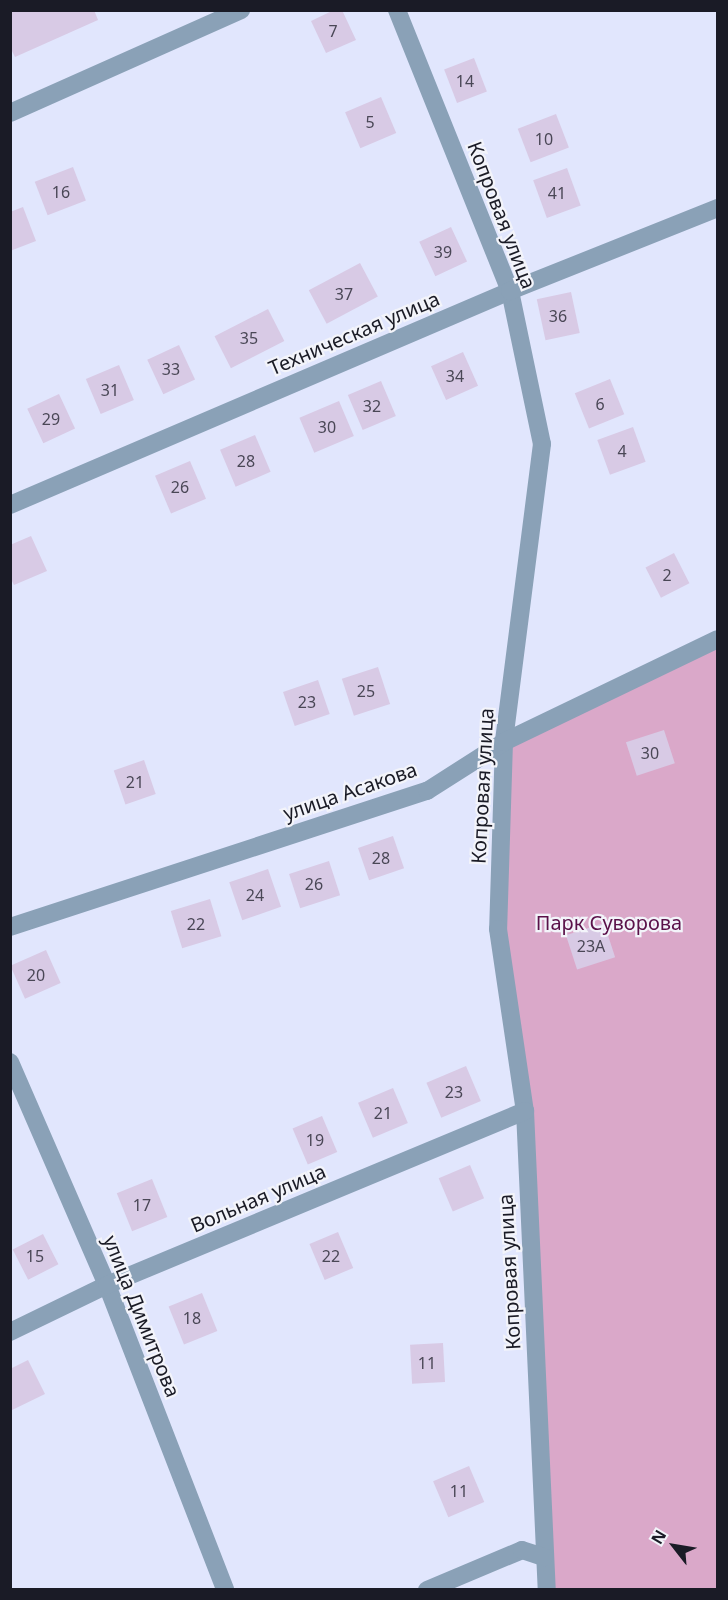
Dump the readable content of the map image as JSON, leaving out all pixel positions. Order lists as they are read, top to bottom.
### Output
{
  "streets": {
    "street": [
      "Копровая улица",
      "Техническая улица",
      "улица Асакова",
      "Вольная улица",
      "улица Димитрова"
    ]
  },
  "crossings": [
    ["Копровая улица", "Техническая улица"],
    ["Копровая улица", "улица Асакова"],
    ["Копровая улица", "Вольная улица"],
    ["Вольная улица", "улица Димитрова"]
  ],
  "parks": ["Парк Суворова"],
  "house_numbers": [
    "7",
    "14",
    "5",
    "10",
    "16",
    "41",
    "39",
    "37",
    "36",
    "35",
    "33",
    "34",
    "31",
    "6",
    "32",
    "29",
    "30",
    "4",
    "28",
    "26",
    "2",
    "25",
    "23",
    "30",
    "21",
    "28",
    "26",
    "24",
    "22",
    "23А",
    "20",
    "23",
    "21",
    "19",
    "17",
    "15",
    "22",
    "18",
    "11",
    "11"
  ],
  "north": "top left"
}
